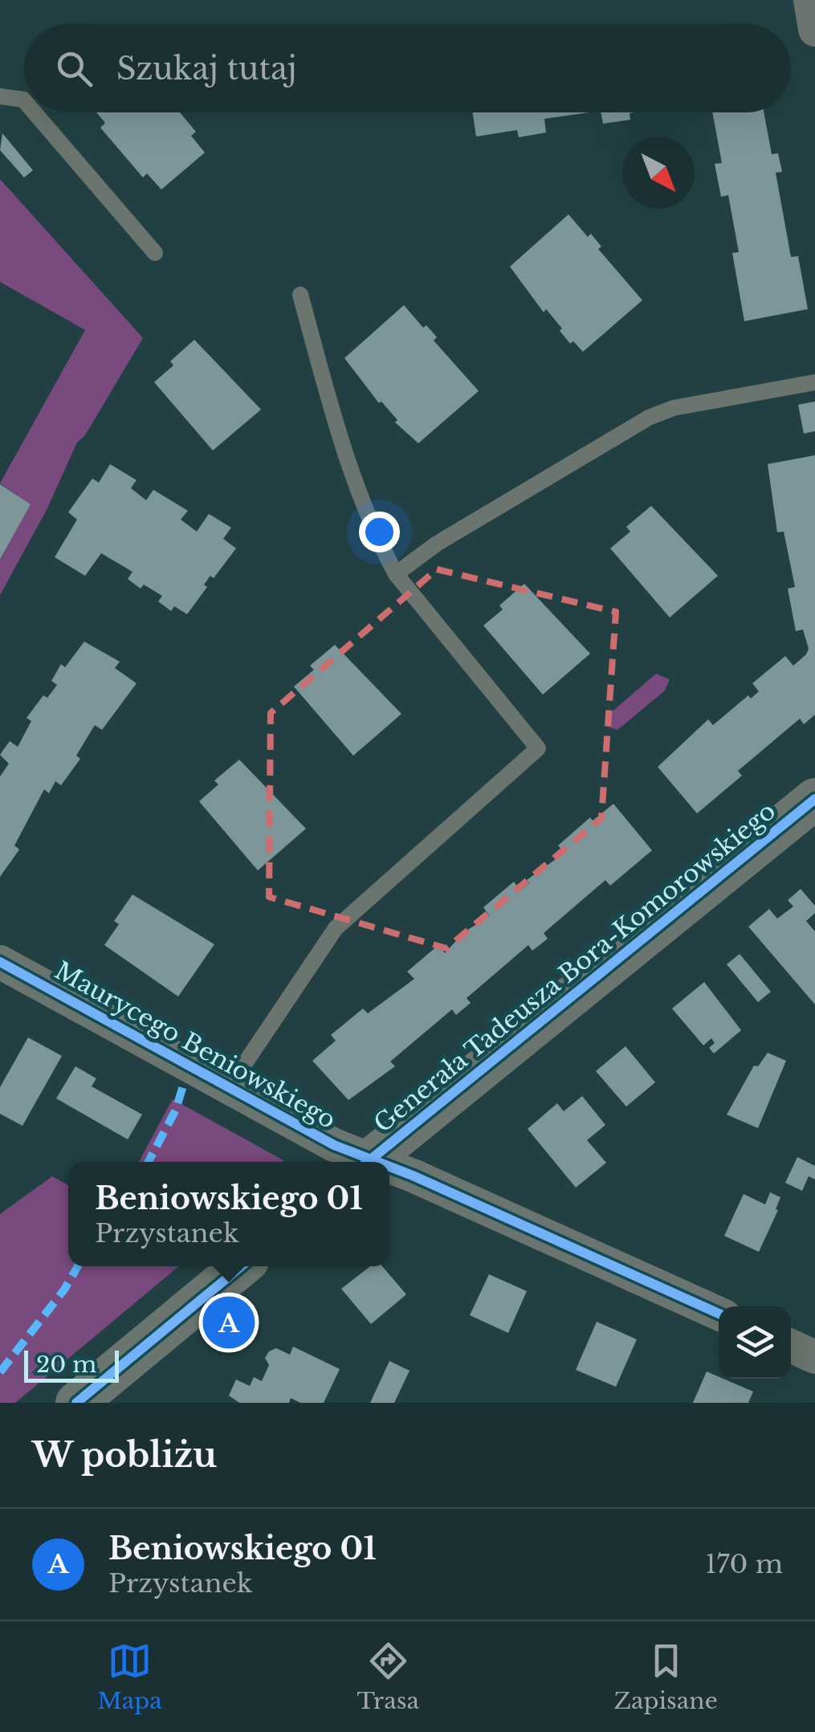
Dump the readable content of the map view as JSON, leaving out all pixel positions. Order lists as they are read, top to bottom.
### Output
{
  "streets": {
    "street": ["Generała Tadeusza Bora-Komorowskiego", "Maurycego Beniowskiego"]
  },
  "scale_bar": "20 m",
  "north": "bottom right",
  "page": {
    "search": "Szukaj tutaj",
    "popup": ["Beniowskiego 01", "Przystanek"],
    "pins": "A",
    "scale": "20 m",
    "heading": "W pobliżu",
    "list": [
      {
        "mark": "A",
        "name": "Beniowskiego 01",
        "note": "Przystanek",
        "value": "170 m"
      }
    ],
    "nav": ["Mapa", "Trasa", "Zapisane"]
  }
}
